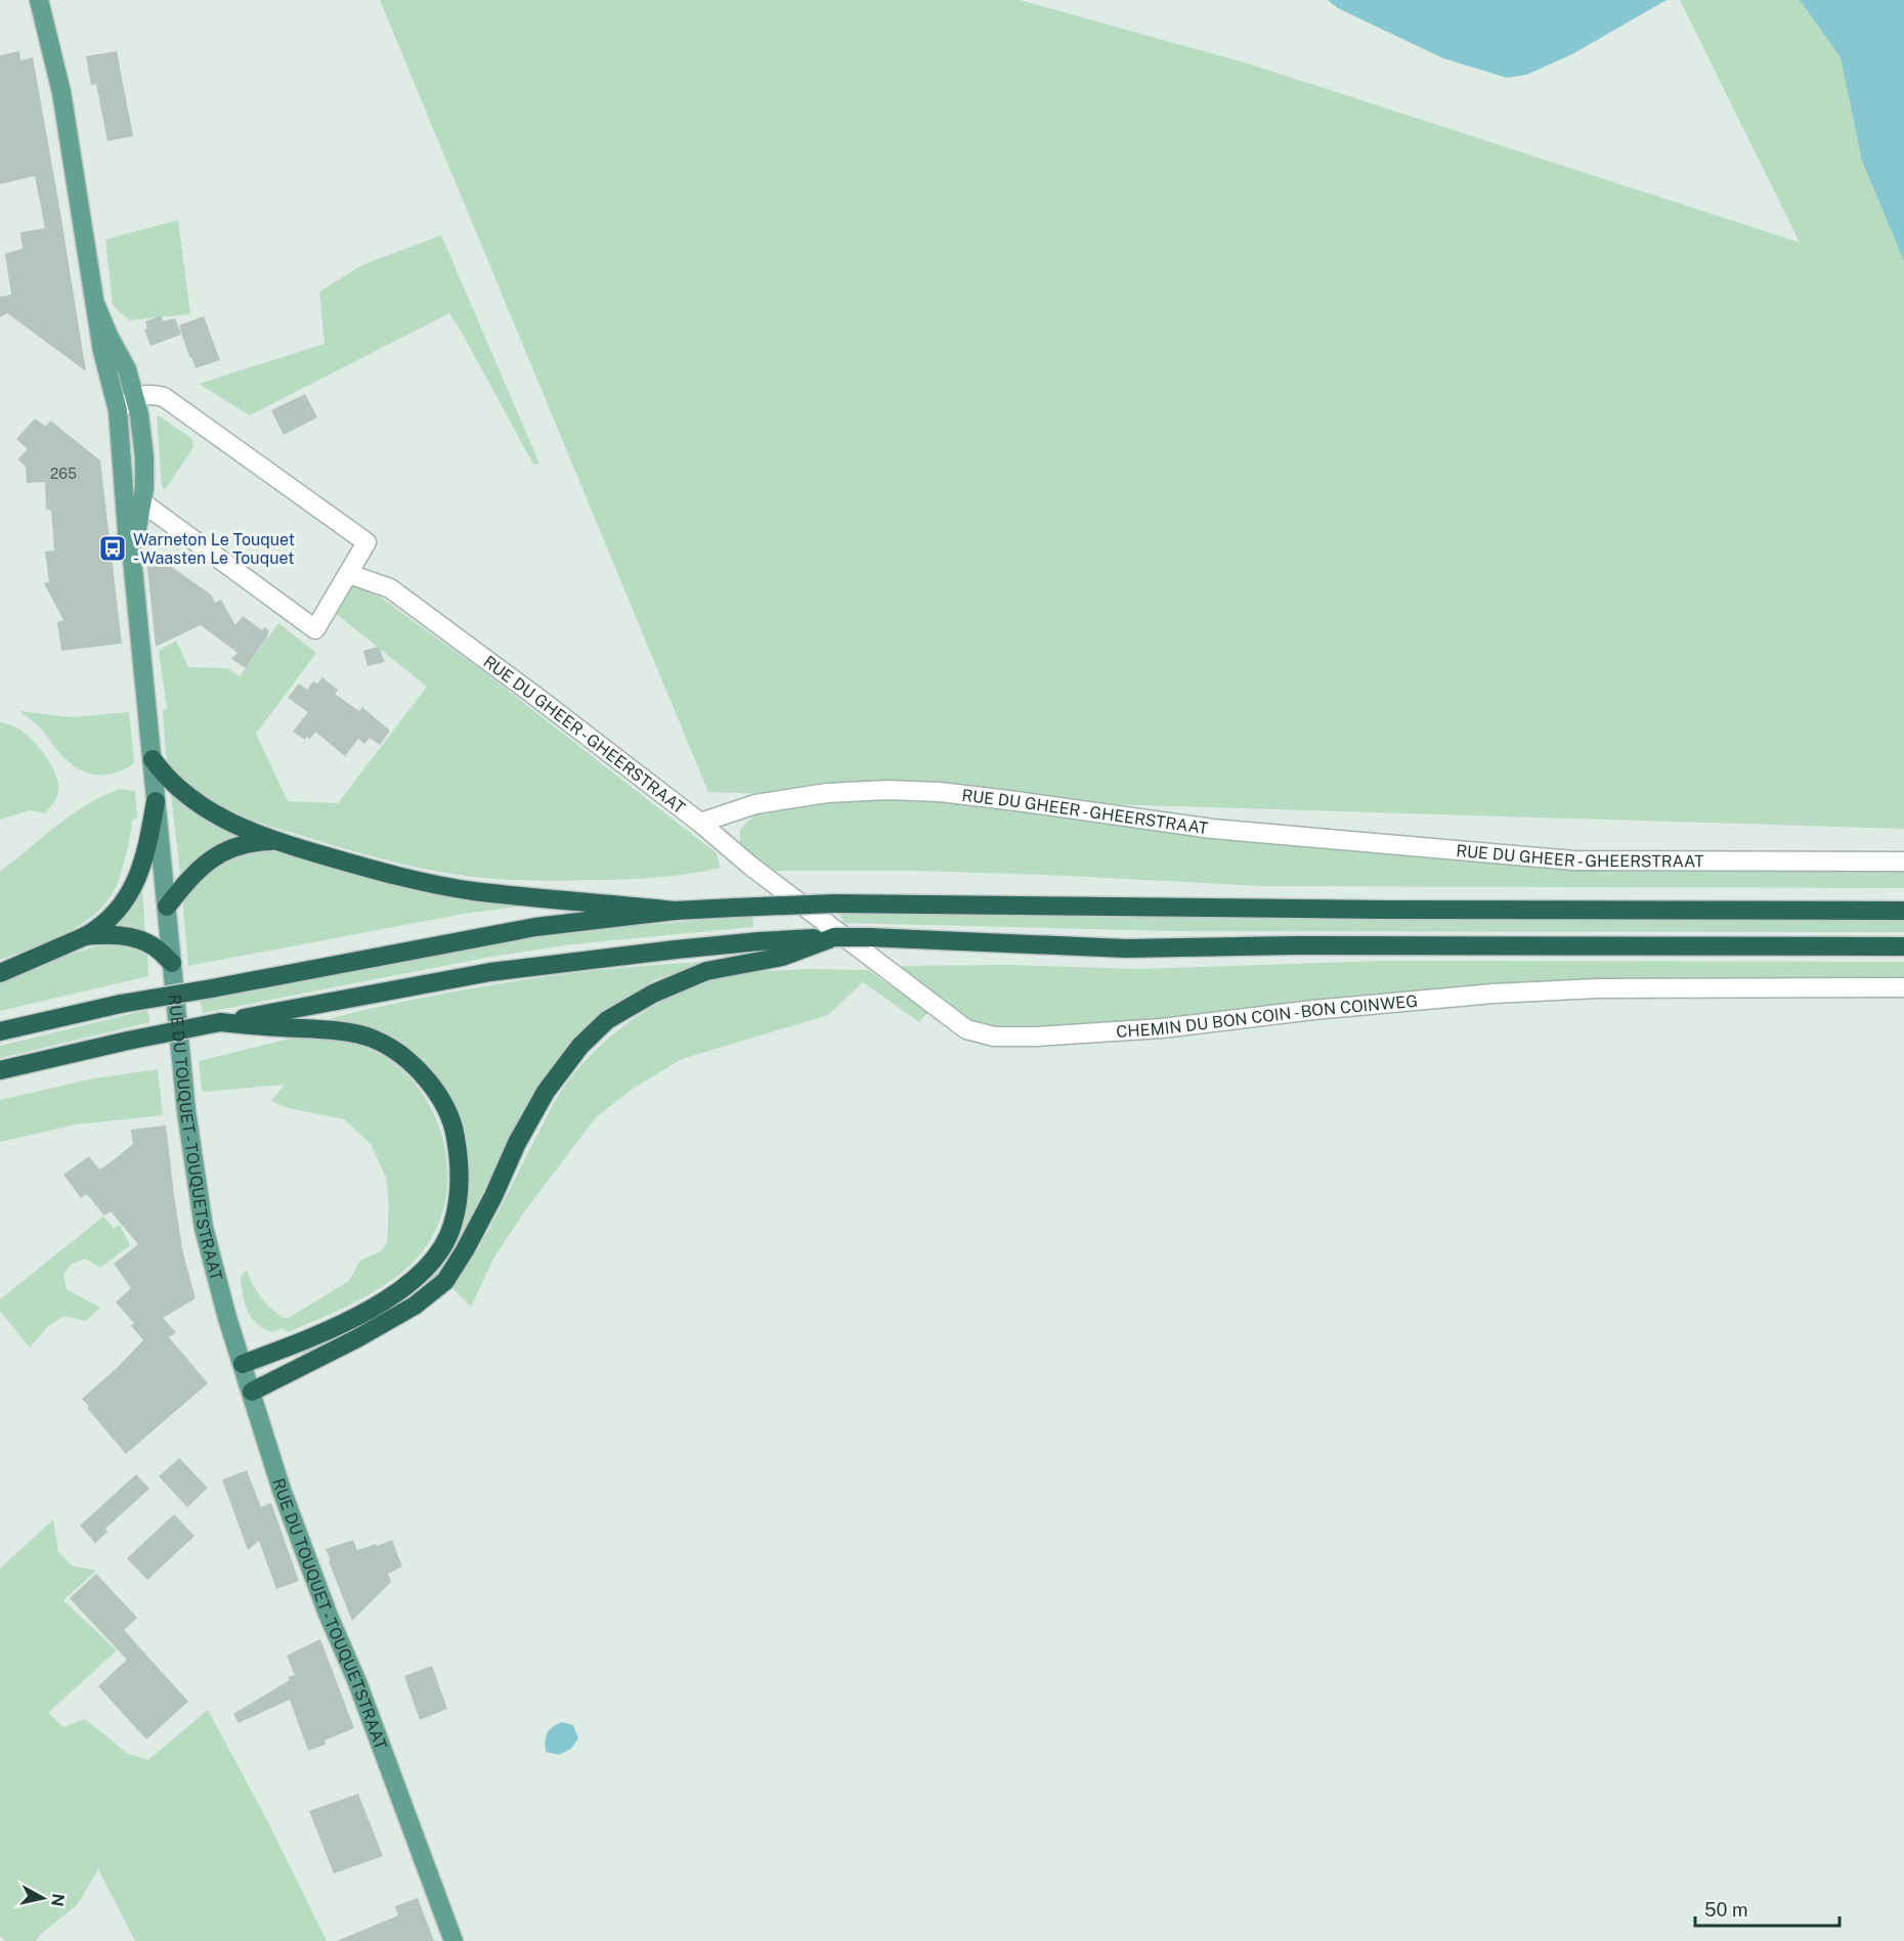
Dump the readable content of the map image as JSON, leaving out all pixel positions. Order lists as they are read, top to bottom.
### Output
{
  "streets": {
    "main road": ["RUE DU TOUQUET - TOUQUETSTRAAT"],
    "street": ["RUE DU GHEER - GHEERSTRAAT", "CHEMIN DU BON COIN - BON COINWEG"]
  },
  "crossings": [
    ["RUE DU GHEER - GHEERSTRAAT", "CHEMIN DU BON COIN - BON COINWEG"]
  ],
  "places": {
    "bus stop": ["Warneton Le Touquet - Waasten Le Touquet"]
  },
  "house_numbers": ["265"],
  "scale_bar": "50 m",
  "north": "right"
}
